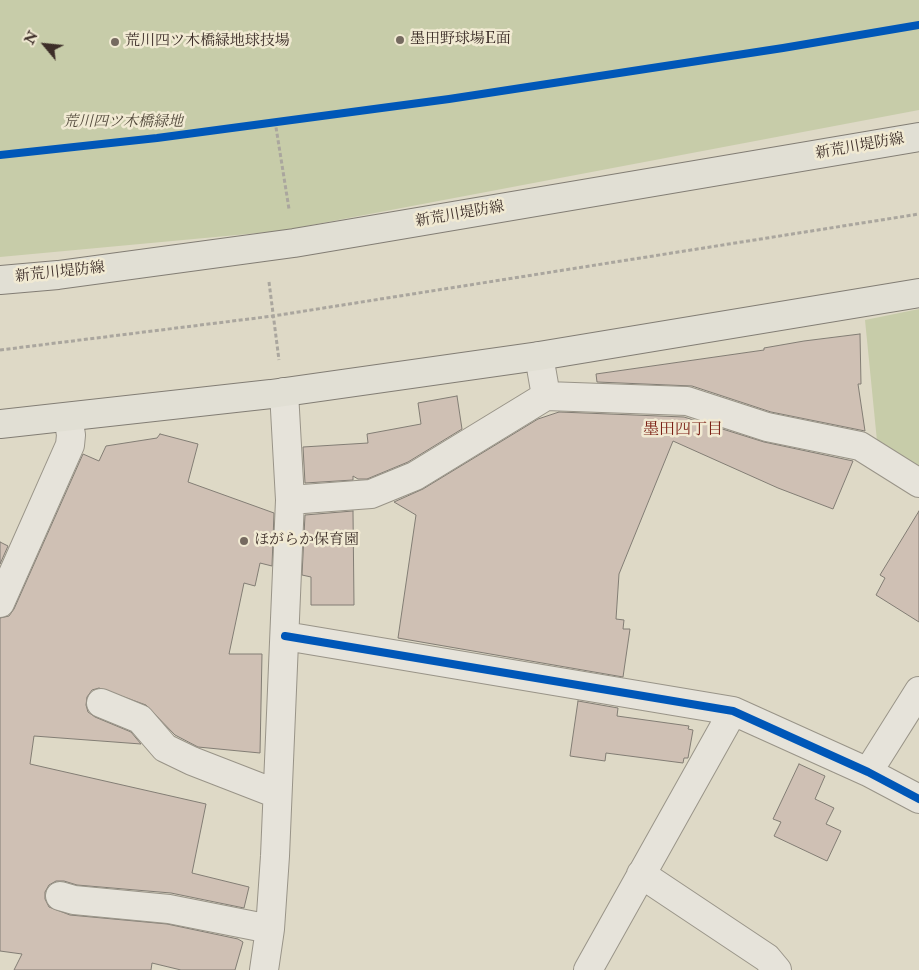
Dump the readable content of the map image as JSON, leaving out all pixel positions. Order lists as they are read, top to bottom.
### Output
{
  "streets": {
    "main road": ["新荒川堤防線"]
  },
  "districts": ["墨田四丁目"],
  "parks": ["荒川四ツ木橋緑地"],
  "places": ["墨田野球場E面", "荒川四ツ木橋緑地球技場", "ほがらか保育園"],
  "north": "top left"
}
